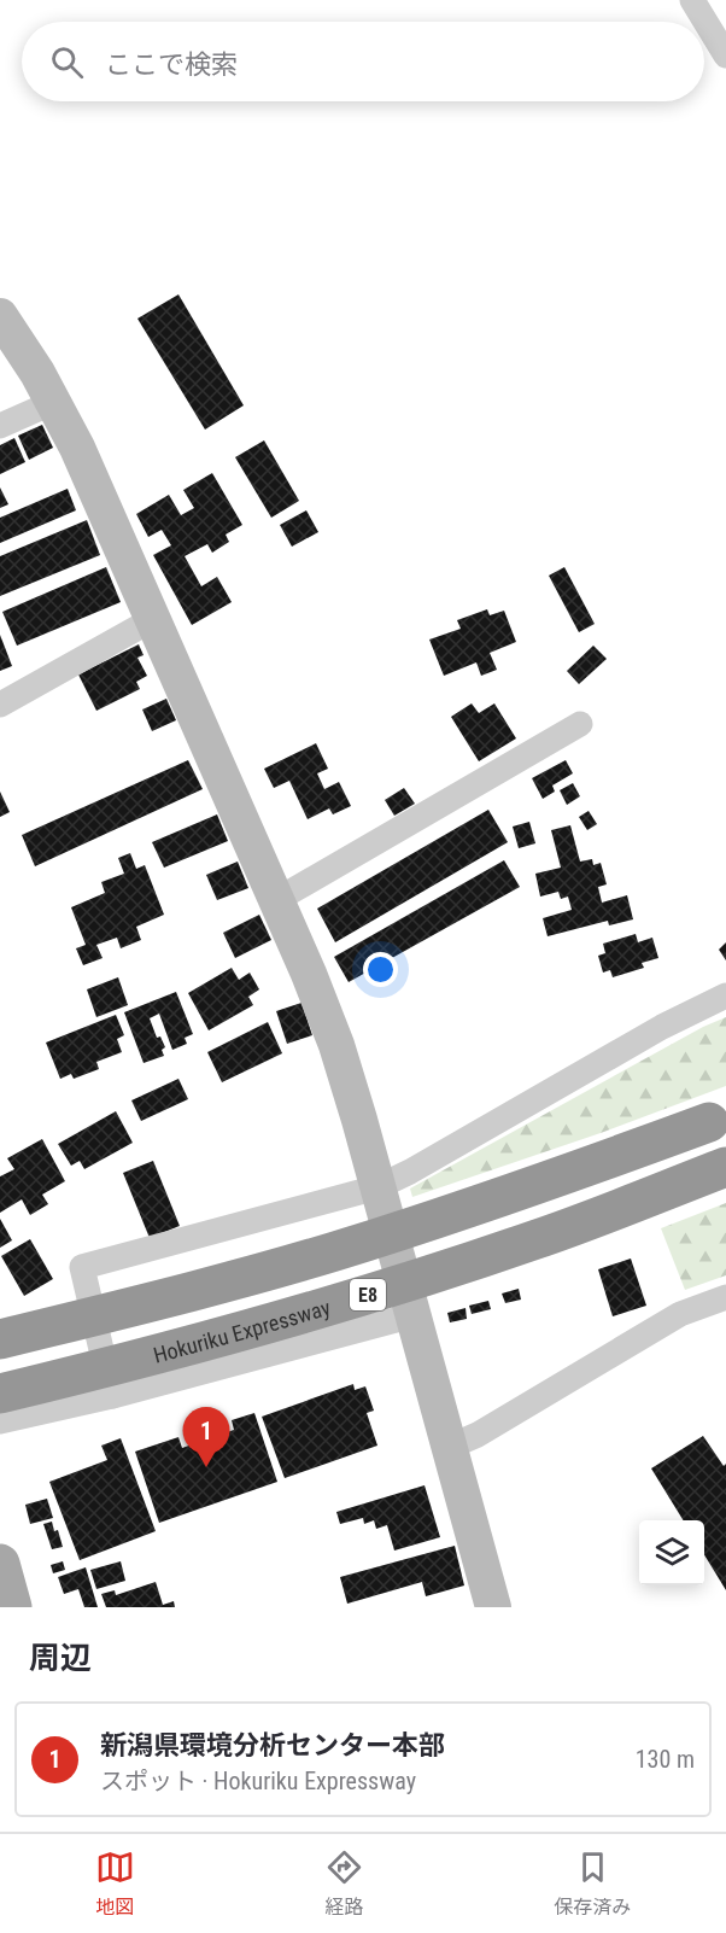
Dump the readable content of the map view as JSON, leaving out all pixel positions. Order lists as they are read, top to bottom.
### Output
{
  "streets": {
    "highway": ["E8", "Hokuriku Expressway"]
  },
  "page": {
    "search": "ここで検索",
    "pins": "1",
    "heading": "周辺",
    "list": [
      {
        "mark": "1",
        "name": "新潟県環境分析センター本部",
        "note": "スポット · Hokuriku Expressway",
        "value": "130 m"
      }
    ],
    "nav": ["地図", "経路", "保存済み"]
  }
}
